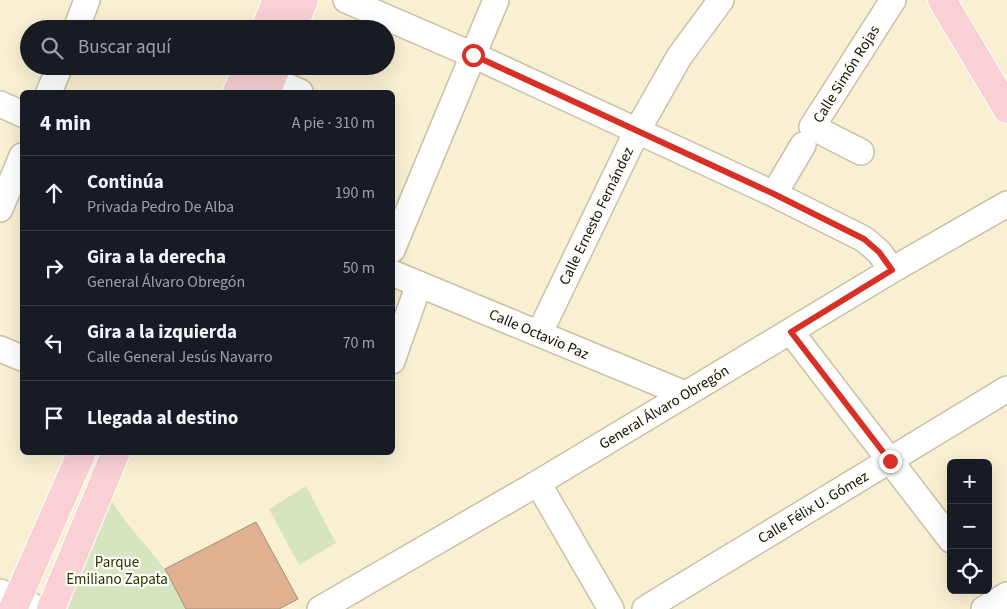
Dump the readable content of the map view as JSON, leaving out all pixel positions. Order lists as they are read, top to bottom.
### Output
{
  "streets": {
    "street": [
      "Calle Simón Rojas",
      "Calle Ernesto Fernández",
      "Calle Octavio Paz",
      "General Álvaro Obregón",
      "Calle Félix U. Gómez"
    ]
  },
  "crossings": [
    ["Calle Ernesto Fernández", "Calle Octavio Paz"],
    ["Calle Octavio Paz", "General Álvaro Obregón"]
  ],
  "parks": ["Parque Emiliano Zapata"],
  "page": {
    "search": "Buscar aquí",
    "heading": ["4 min", "A pie · 310 m"],
    "list": [
      ["Continúa", "Privada Pedro De Alba", "190 m"],
      ["Gira a la derecha", "General Álvaro Obregón", "50 m"],
      ["Gira a la izquierda", "Calle General Jesús Navarro", "70 m"],
      "Llegada al destino"
    ],
    "map_buttons": ["+", "−"]
  }
}
